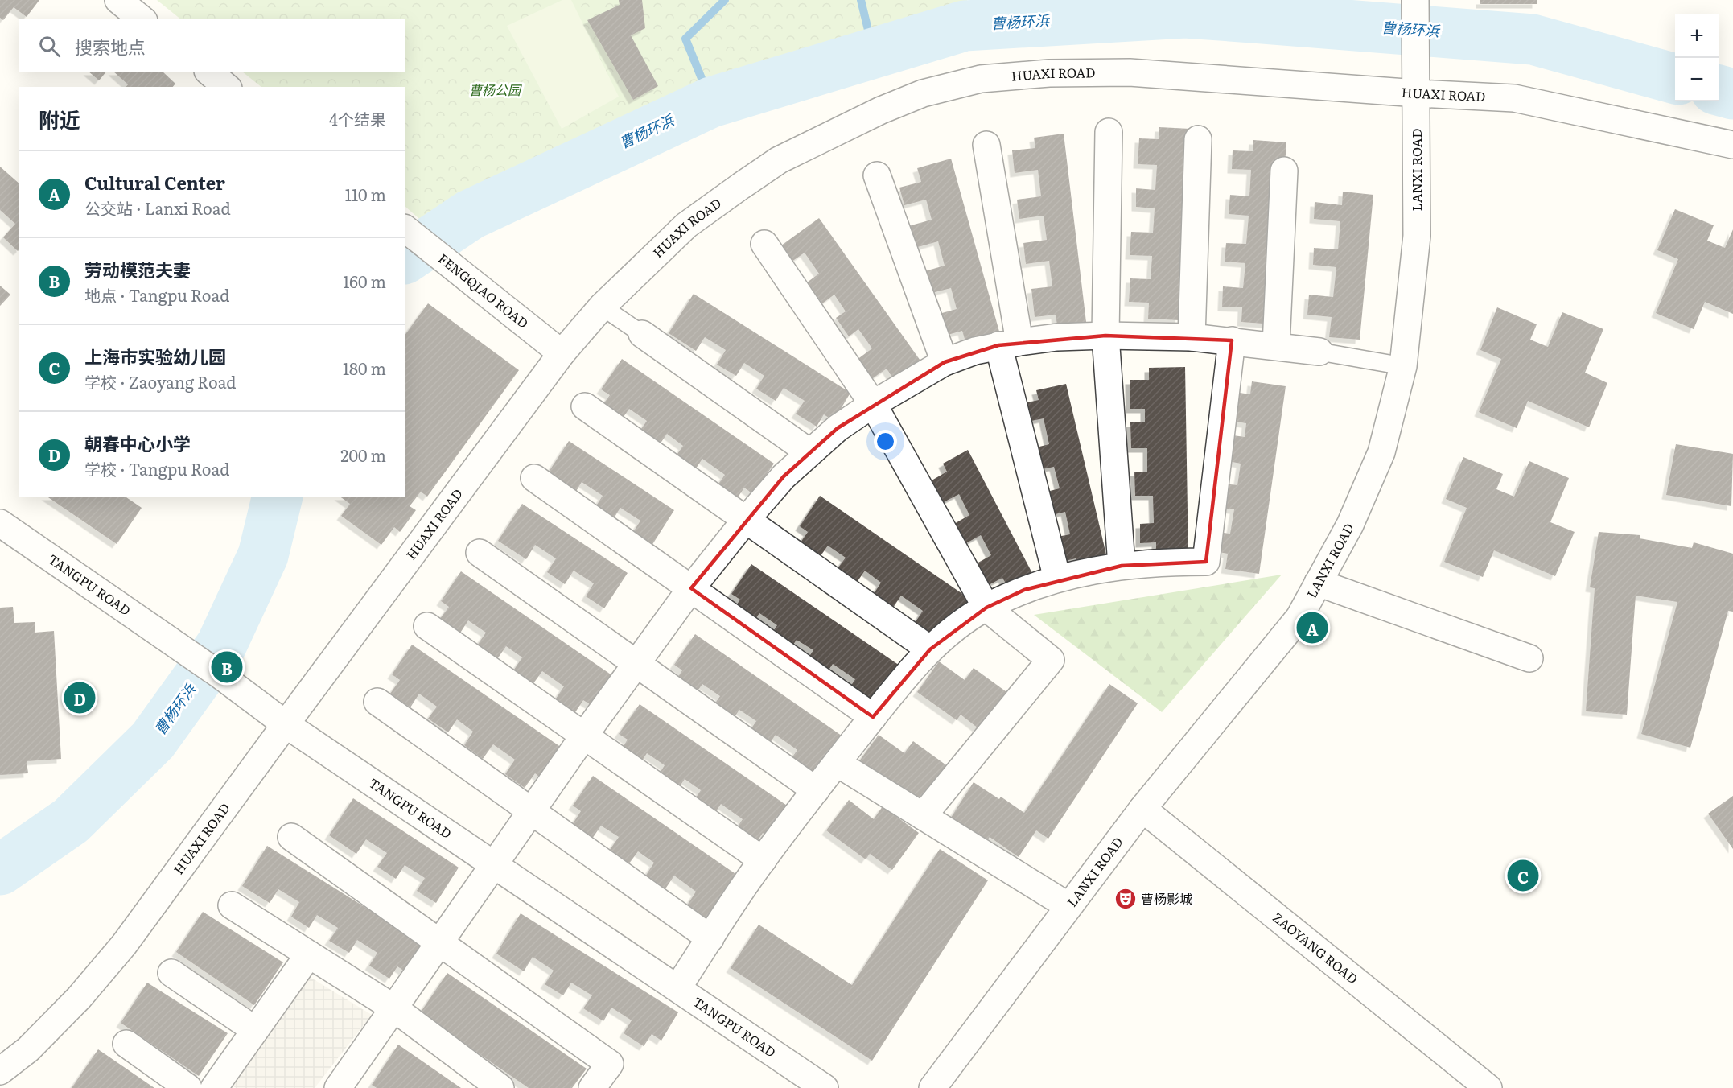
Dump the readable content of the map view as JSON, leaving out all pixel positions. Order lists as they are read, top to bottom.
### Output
{
  "streets": {
    "street": [
      "HUAXI ROAD",
      "LANXI ROAD",
      "FENGQIAO ROAD",
      "TANGPU ROAD",
      "ZAOYANG ROAD"
    ]
  },
  "crossings": [
    ["HUAXI ROAD", "LANXI ROAD"],
    ["HUAXI ROAD", "FENGQIAO ROAD"],
    ["HUAXI ROAD", "TANGPU ROAD"],
    ["LANXI ROAD", "ZAOYANG ROAD"]
  ],
  "water": ["曹杨环浜"],
  "parks": ["曹杨公园"],
  "places": {
    "theatre": ["曹杨影城"]
  },
  "page": {
    "map_buttons": ["+", "−"],
    "search": "搜索地点",
    "heading": ["附近", "4个结果"],
    "list": [
      {
        "mark": "A",
        "name": "Cultural Center",
        "note": "公交站 · Lanxi Road",
        "value": "110 m"
      },
      {
        "mark": "B",
        "name": "劳动模范夫妻",
        "note": "地点 · Tangpu Road",
        "value": "160 m"
      },
      {
        "mark": "C",
        "name": "上海市实验幼儿园",
        "note": "学校 · Zaoyang Road",
        "value": "180 m"
      },
      {
        "mark": "D",
        "name": "朝春中心小学",
        "note": "学校 · Tangpu Road",
        "value": "200 m"
      }
    ],
    "pins": [
      "A",
      "B",
      "D",
      "C"
    ]
  }
}
